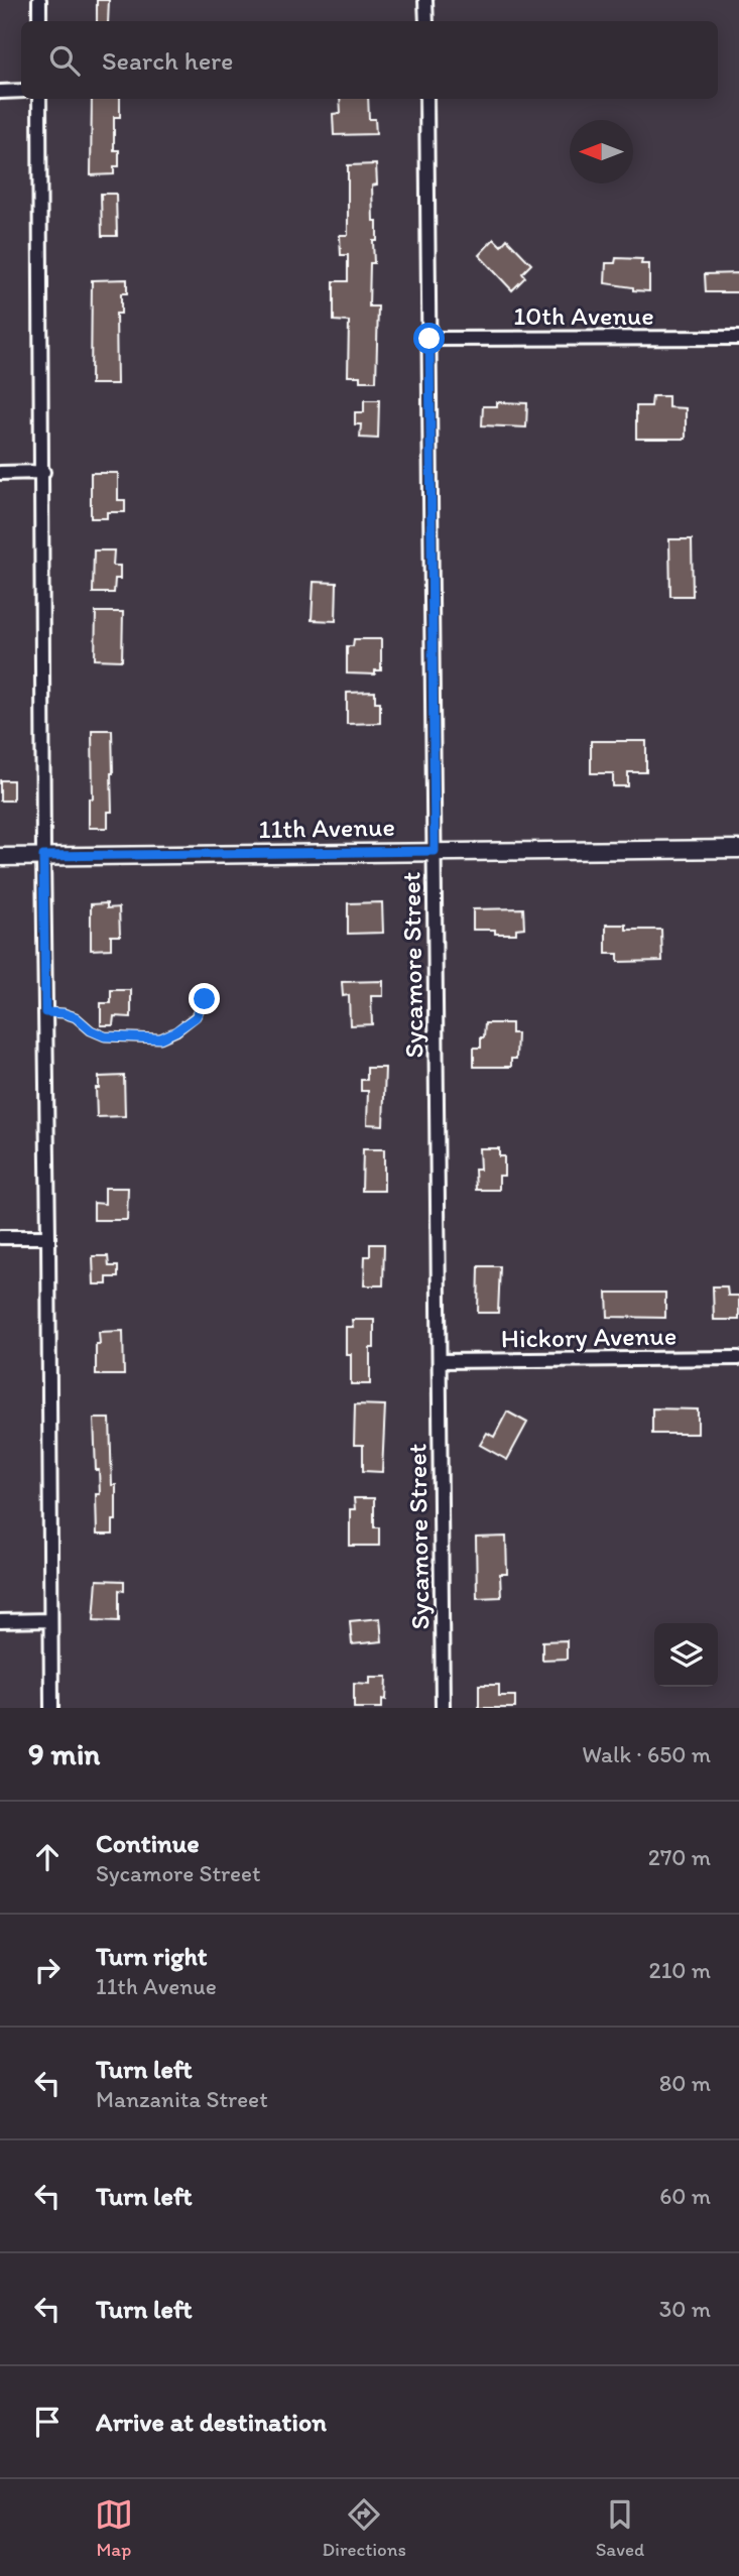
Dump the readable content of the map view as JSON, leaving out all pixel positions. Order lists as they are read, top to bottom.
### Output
{
  "streets": {
    "main road": ["11th Avenue"],
    "street": ["10th Avenue", "Sycamore Street", "Hickory Avenue"]
  },
  "crossings": [
    ["10th Avenue", "Sycamore Street"],
    ["11th Avenue", "Sycamore Street"],
    ["Sycamore Street", "Hickory Avenue"]
  ],
  "north": "left",
  "page": {
    "search": "Search here",
    "heading": ["9 min", "Walk · 650 m"],
    "list": [
      ["Continue", "Sycamore Street", "270 m"],
      ["Turn right", "11th Avenue", "210 m"],
      ["Turn left", "Manzanita Street", "80 m"],
      ["Turn left", "60 m"],
      ["Turn left", "30 m"],
      "Arrive at destination"
    ],
    "nav": ["Map", "Directions", "Saved"]
  }
}
